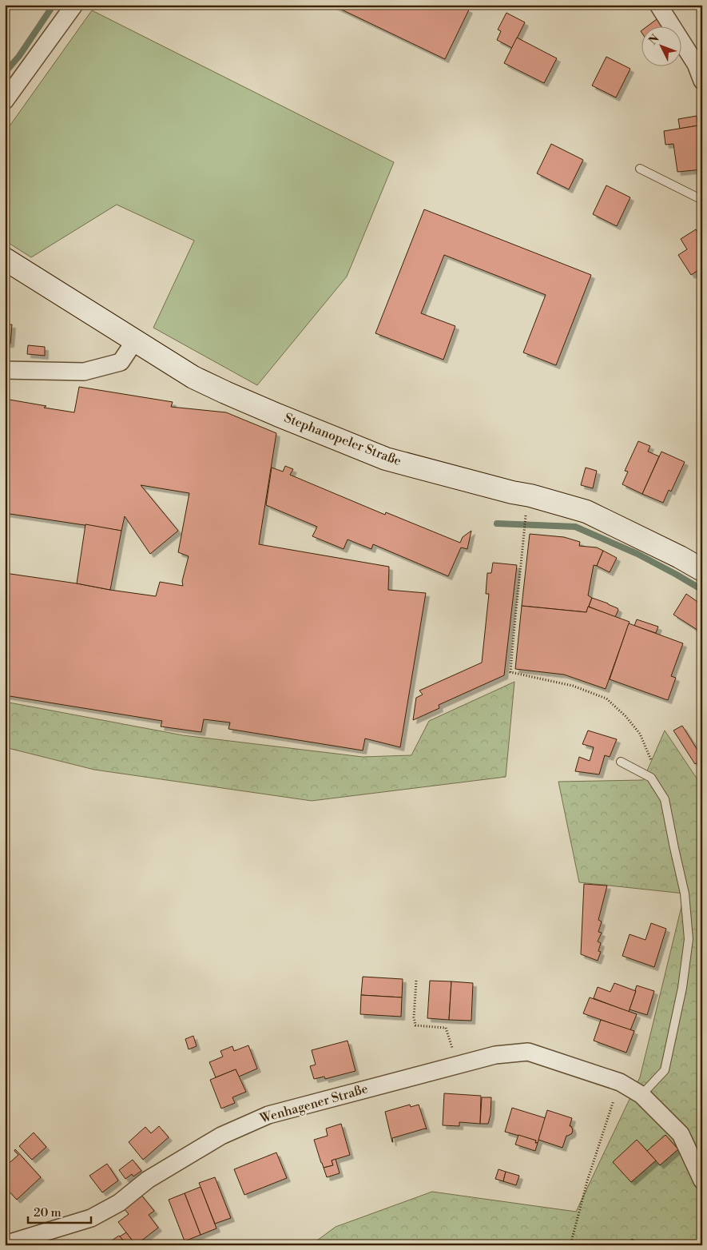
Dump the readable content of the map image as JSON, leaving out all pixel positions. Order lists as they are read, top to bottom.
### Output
{
  "streets": {
    "street": ["Stephanopeler Straße", "Wenhagener Straße"]
  },
  "scale_bar": "20 m",
  "north": "top left"
}
